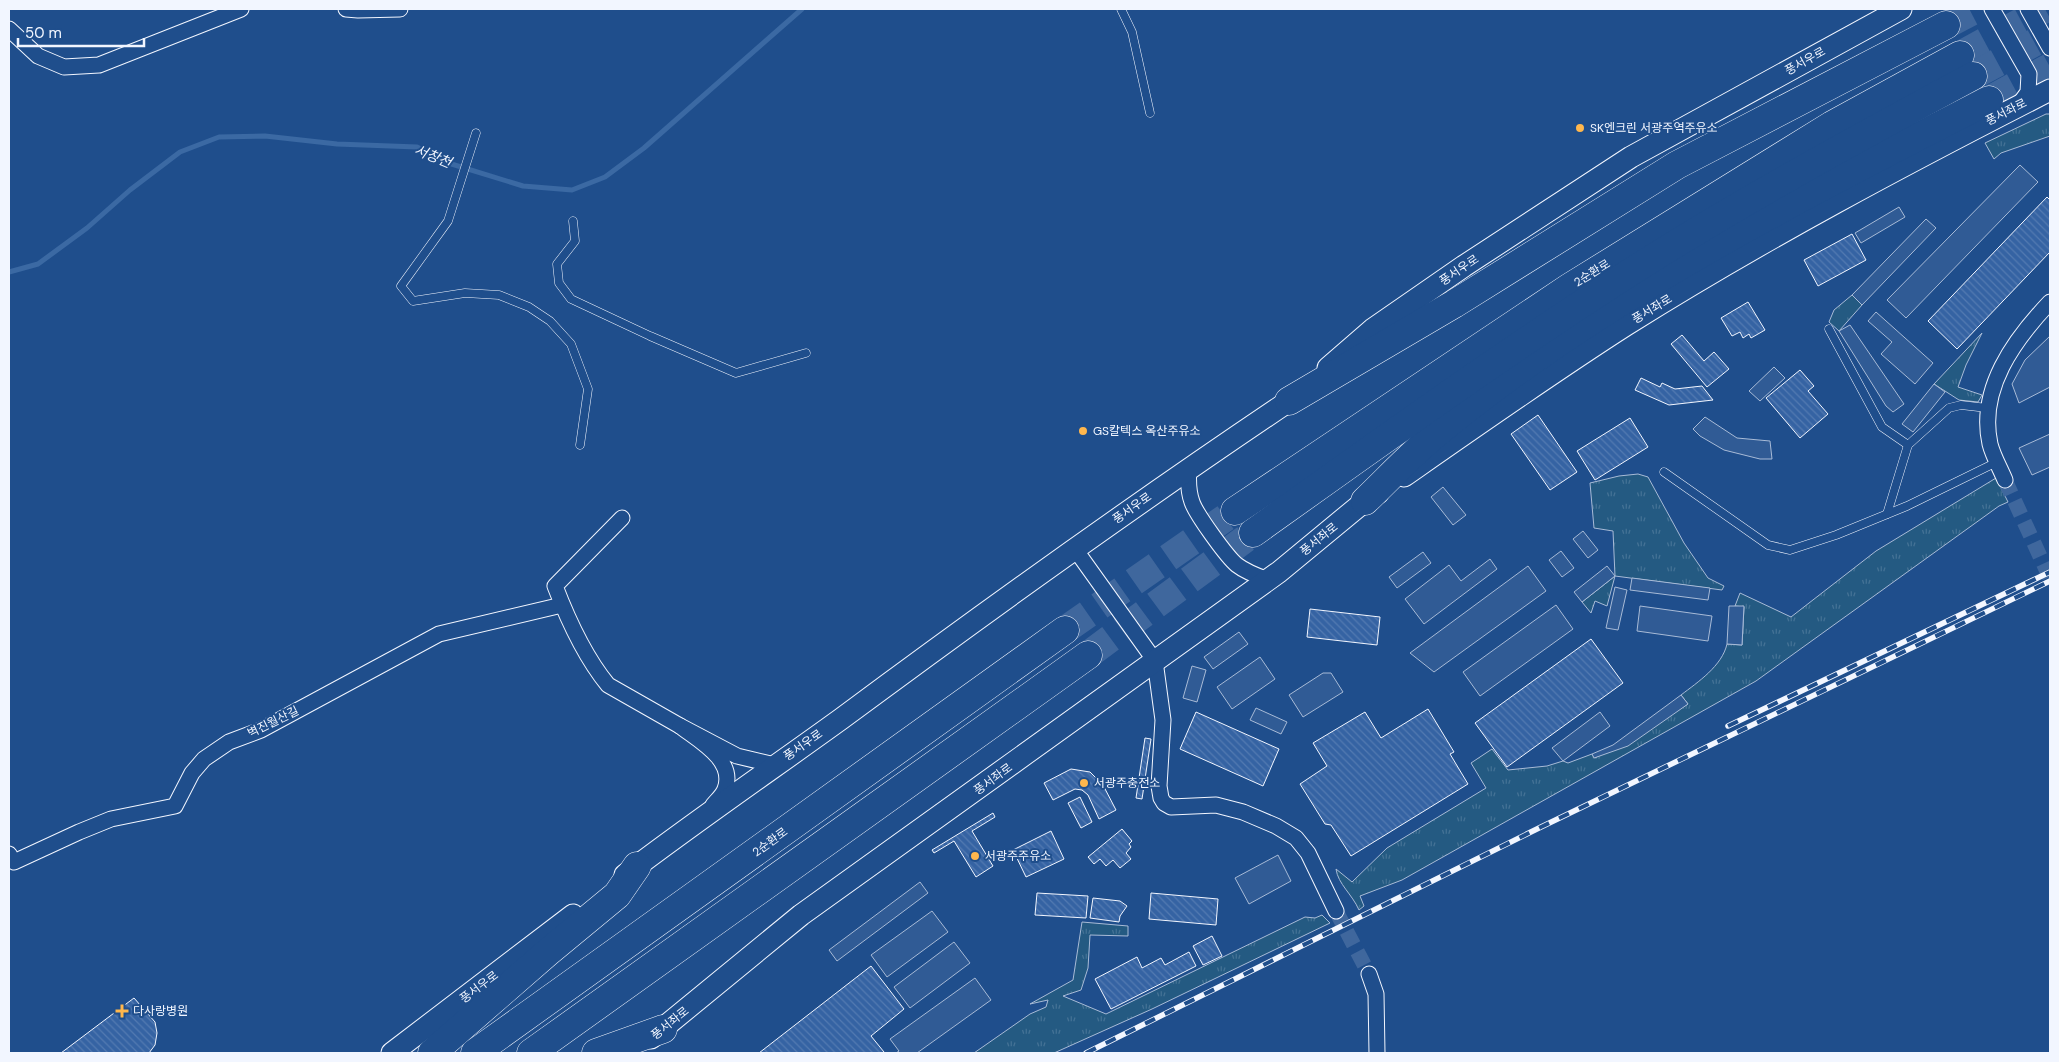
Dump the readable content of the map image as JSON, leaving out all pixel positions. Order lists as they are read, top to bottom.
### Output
{
  "streets": {
    "highway": ["2순환로"],
    "street": ["풍서우로", "풍서좌로", "벽진월산길"]
  },
  "water": ["서창천"],
  "places": {
    "other": [
      "SK엔크린 서광주역주유소",
      "GS칼텍스 옥산주유소",
      "서광주충전소",
      "서광주주유소"
    ],
    "health": ["다사랑병원"]
  },
  "scale_bar": "50 m"
}
